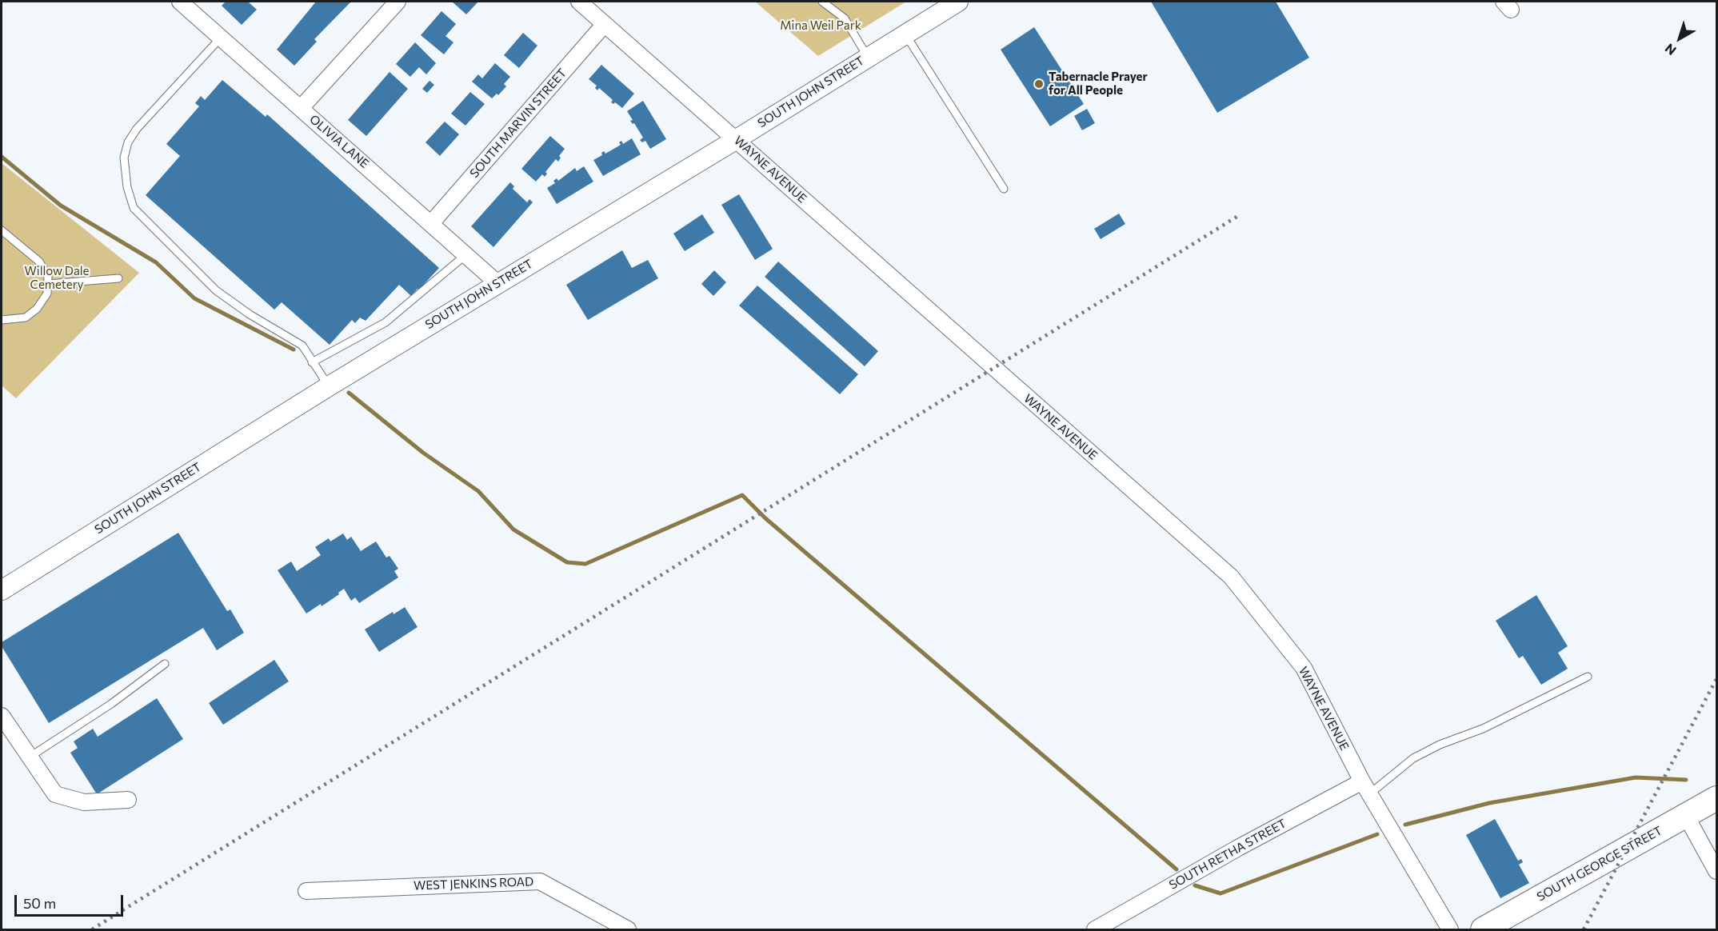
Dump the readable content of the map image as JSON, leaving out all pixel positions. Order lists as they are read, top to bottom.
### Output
{
  "streets": {
    "main road": ["SOUTH GEORGE STREET"],
    "street": [
      "SOUTH JOHN STREET",
      "SOUTH MARVIN STREET",
      "OLIVIA LANE",
      "WAYNE AVENUE",
      "SOUTH RETHA STREET",
      "WEST JENKINS ROAD"
    ]
  },
  "crossings": [
    ["SOUTH JOHN STREET", "OLIVIA LANE"],
    ["SOUTH JOHN STREET", "WAYNE AVENUE"],
    ["SOUTH MARVIN STREET", "OLIVIA LANE"],
    ["SOUTH MARVIN STREET", "WAYNE AVENUE"],
    ["WAYNE AVENUE", "SOUTH RETHA STREET"]
  ],
  "parks": ["Mina Weil Park", "Willow Dale Cemetery"],
  "places": ["Tabernacle Prayer for All People"],
  "scale_bar": "50 m",
  "north": "bottom left"
}
